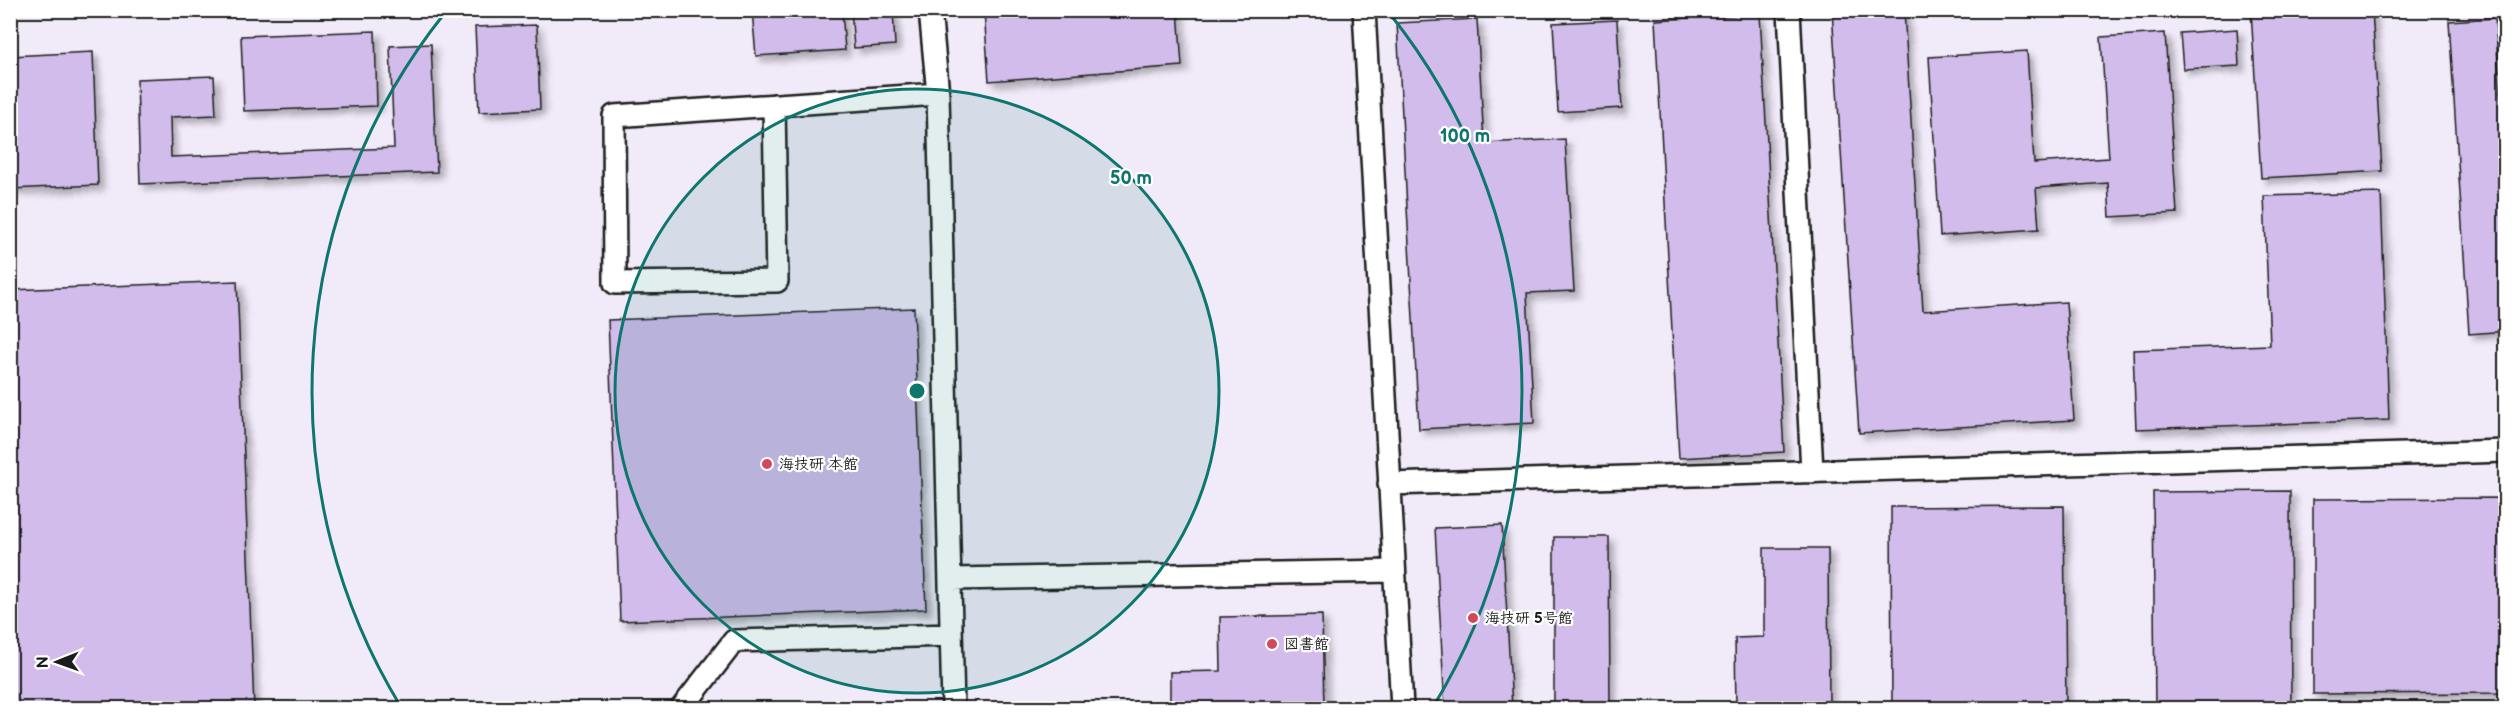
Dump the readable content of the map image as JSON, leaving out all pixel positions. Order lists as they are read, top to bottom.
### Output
{
  "places": ["海技研 本館", "海技研 5号館", "図書館"],
  "north": "left",
  "rings": ["100 m", "50 m"]
}
